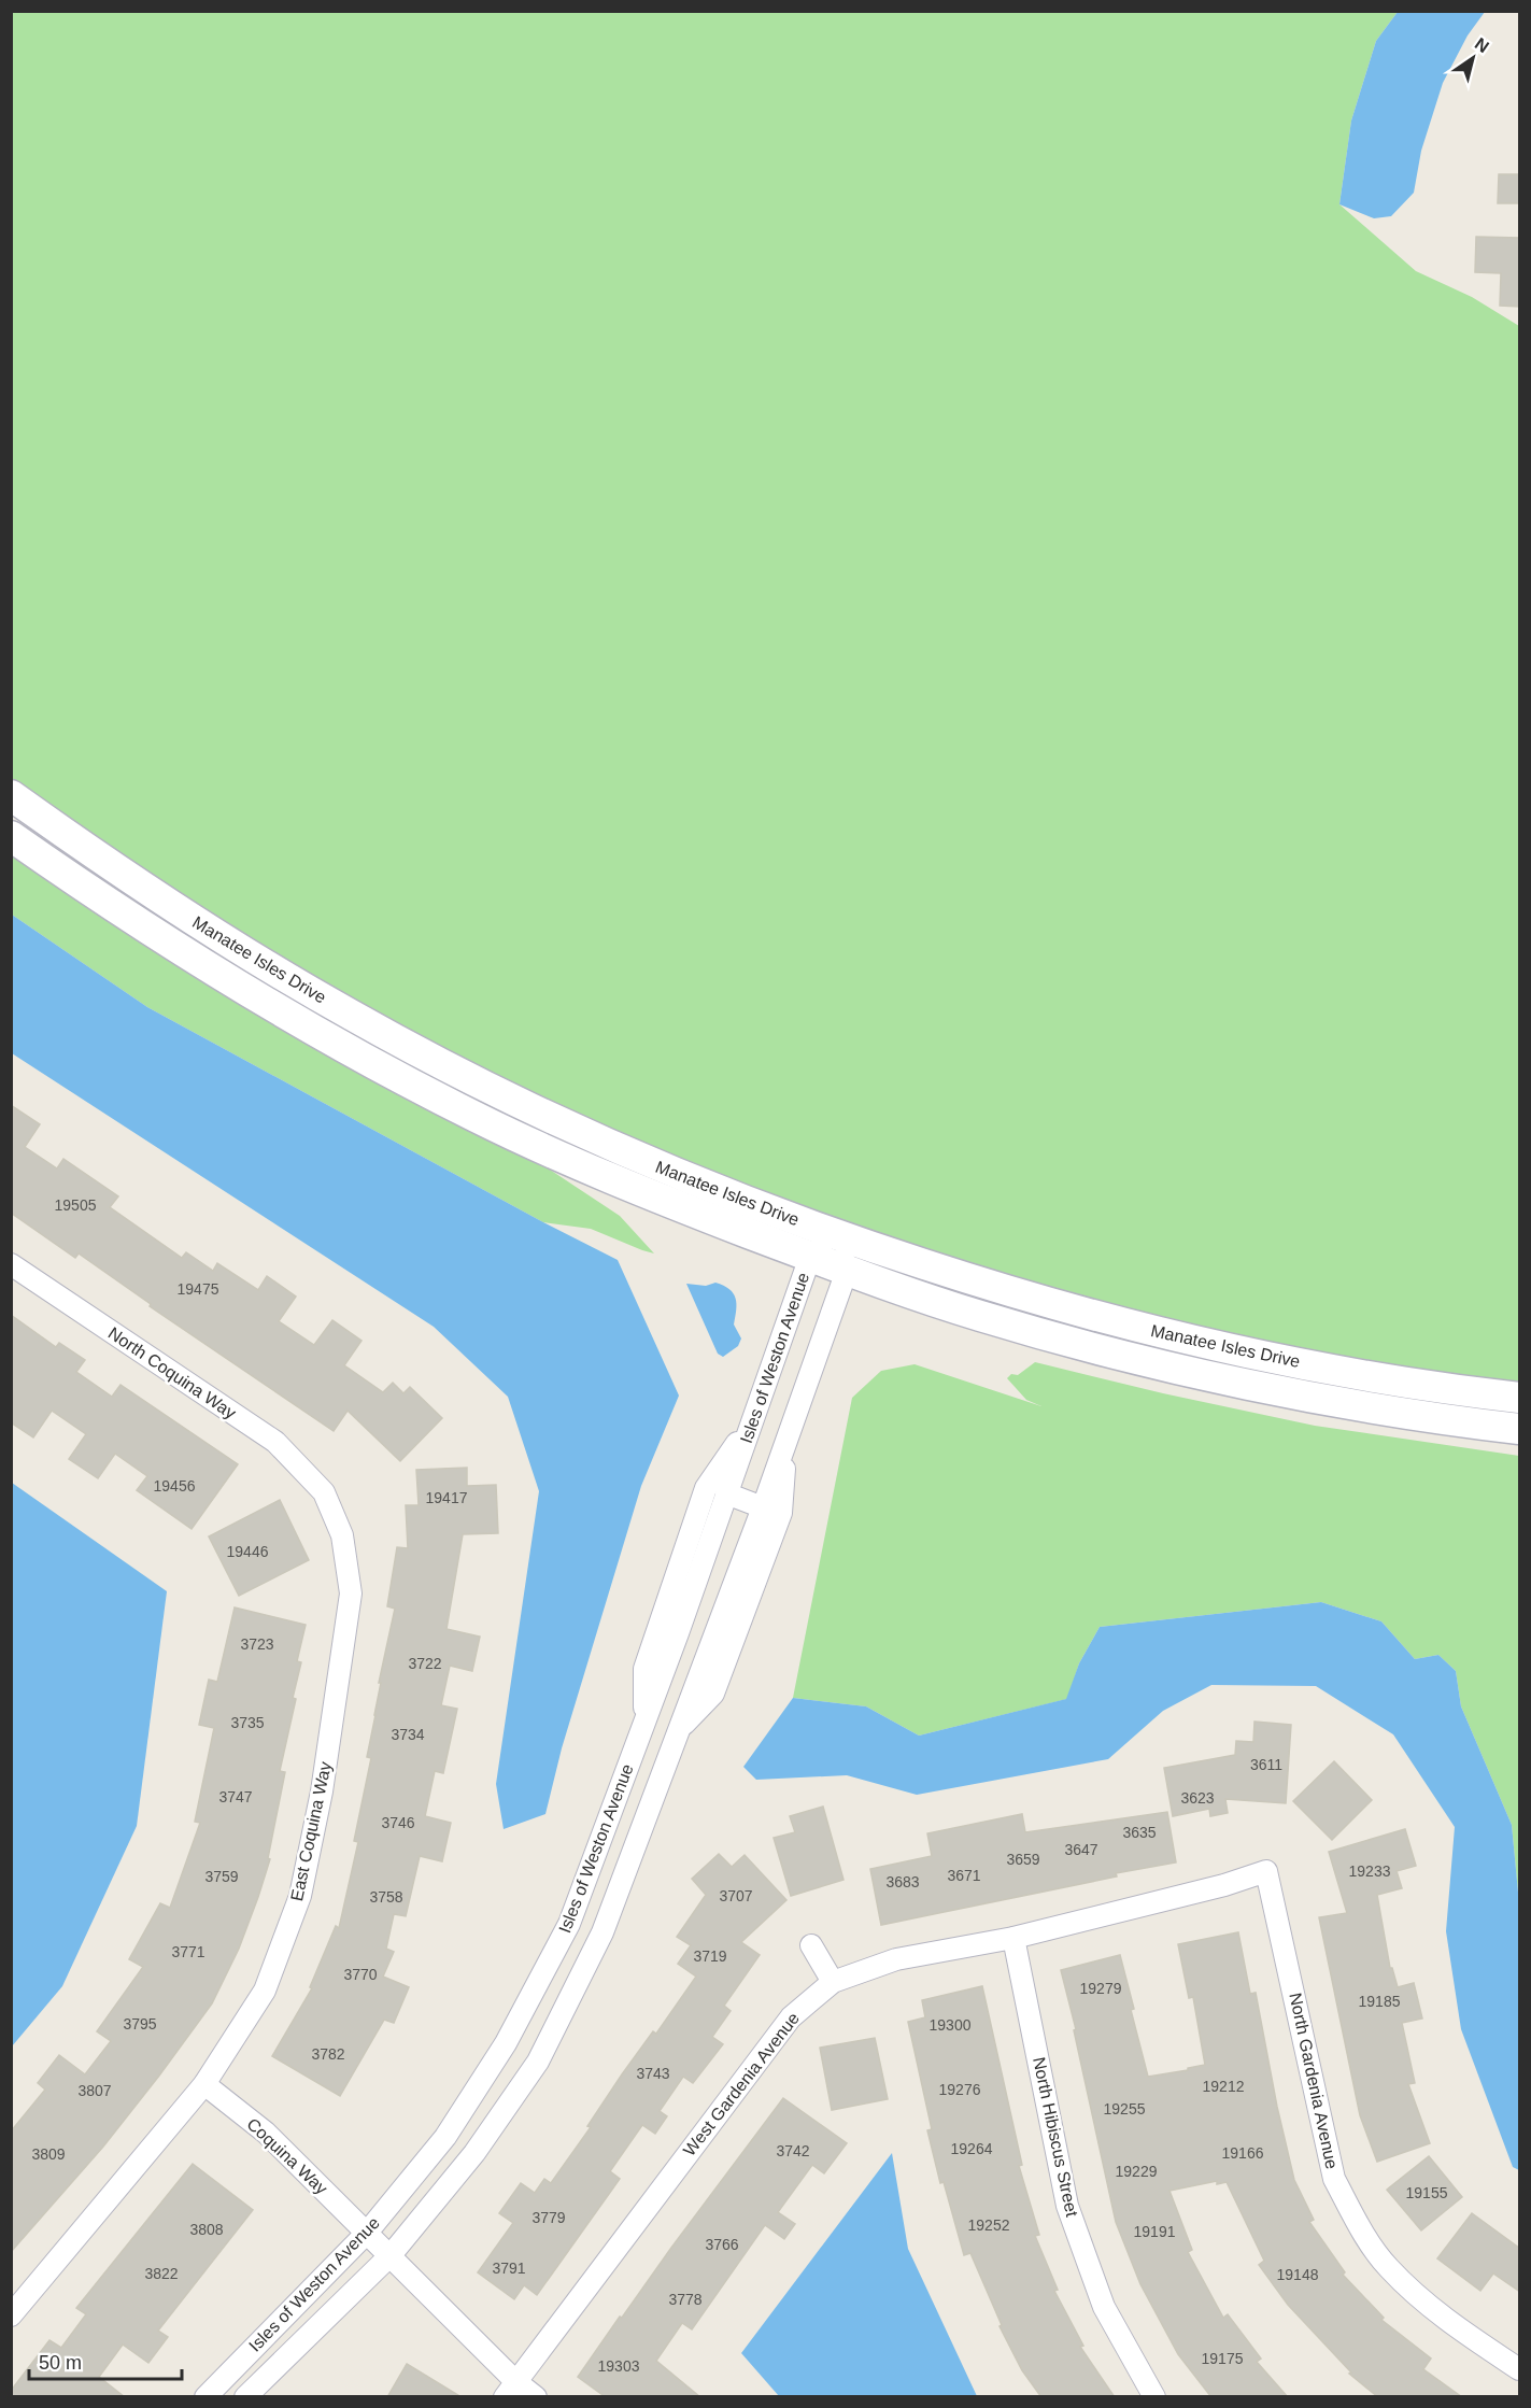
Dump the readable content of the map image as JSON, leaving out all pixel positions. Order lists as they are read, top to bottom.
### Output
{
  "streets": {
    "street": [
      "Manatee Isles Drive",
      "Isles of Weston Avenue",
      "North Coquina Way",
      "East Coquina Way",
      "North Gardenia Avenue",
      "West Gardenia Avenue",
      "North Hibiscus Street",
      "Coquina Way"
    ]
  },
  "crossings": [
    ["Manatee Isles Drive", "Isles of Weston Avenue"],
    ["Isles of Weston Avenue", "Coquina Way"],
    ["North Coquina Way", "East Coquina Way"],
    ["East Coquina Way", "Coquina Way"],
    ["North Gardenia Avenue", "West Gardenia Avenue"],
    ["West Gardenia Avenue", "North Hibiscus Street"],
    ["West Gardenia Avenue", "Coquina Way"]
  ],
  "house_numbers": [
    "19505",
    "19475",
    "19456",
    "19417",
    "19446",
    "3723",
    "3722",
    "3735",
    "3734",
    "3611",
    "3747",
    "3623",
    "3746",
    "3635",
    "3647",
    "3659",
    "19233",
    "3671",
    "3759",
    "3683",
    "3707",
    "3758",
    "3771",
    "3719",
    "3770",
    "19279",
    "19185",
    "3795",
    "19300",
    "3782",
    "3743",
    "19212",
    "19276",
    "3807",
    "19255",
    "19264",
    "3742",
    "19166",
    "3809",
    "19229",
    "19155",
    "3779",
    "19252",
    "3808",
    "19191",
    "3766",
    "3791",
    "3822",
    "19148",
    "3778",
    "19175",
    "19303"
  ],
  "scale_bar": "50 m",
  "north": "top right"
}
